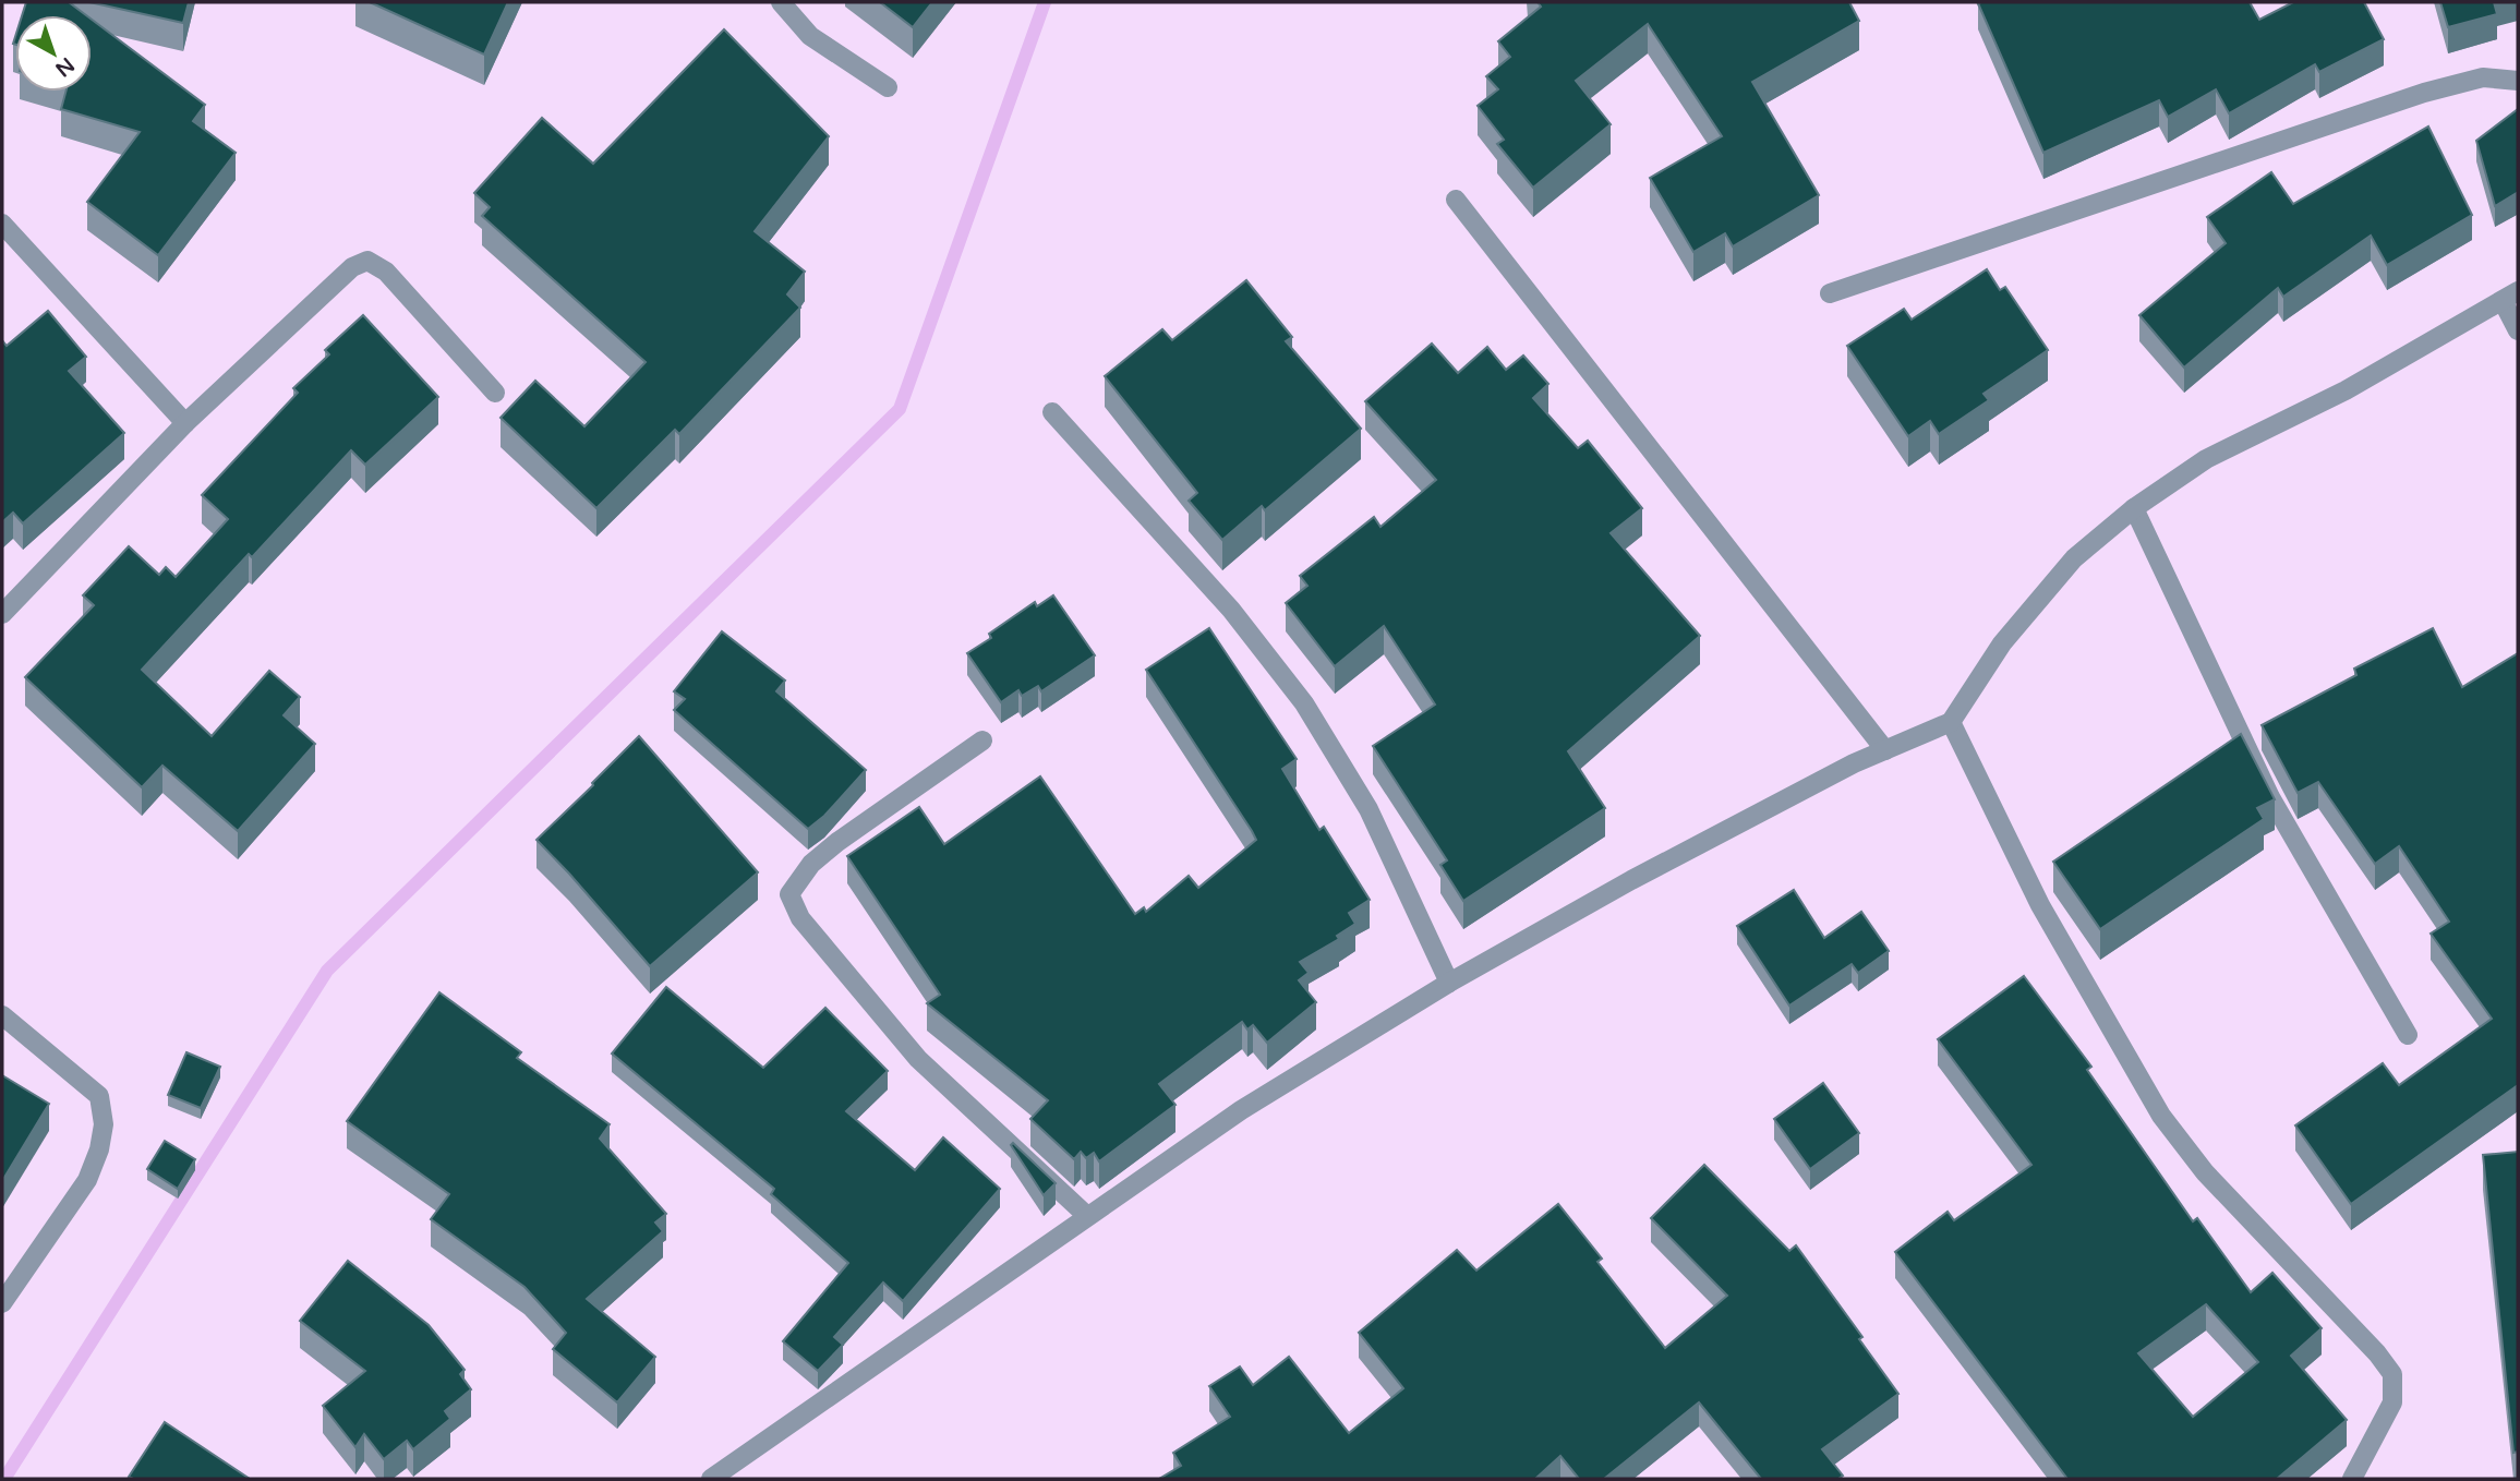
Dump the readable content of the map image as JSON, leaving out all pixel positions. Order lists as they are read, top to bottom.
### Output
{
  "north": "bottom right"
}
